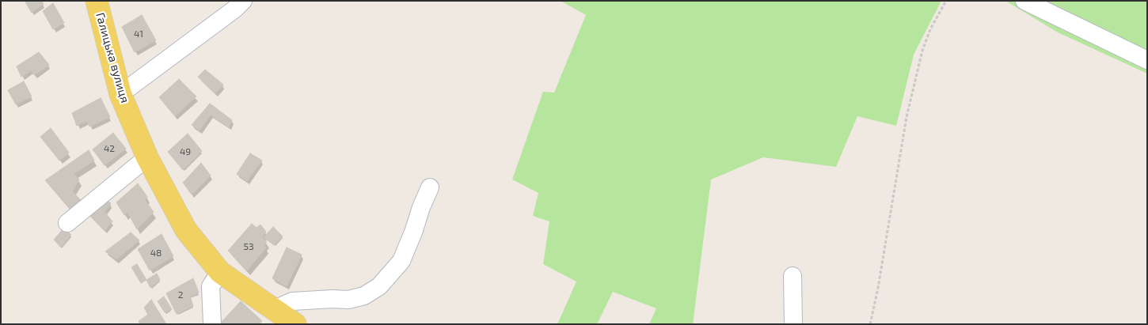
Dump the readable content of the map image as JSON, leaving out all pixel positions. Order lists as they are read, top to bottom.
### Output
{
  "streets": {
    "main road": ["Галицька вулиця"]
  },
  "house_numbers": [
    "41",
    "42",
    "49",
    "53",
    "48",
    "2"
  ]
}
